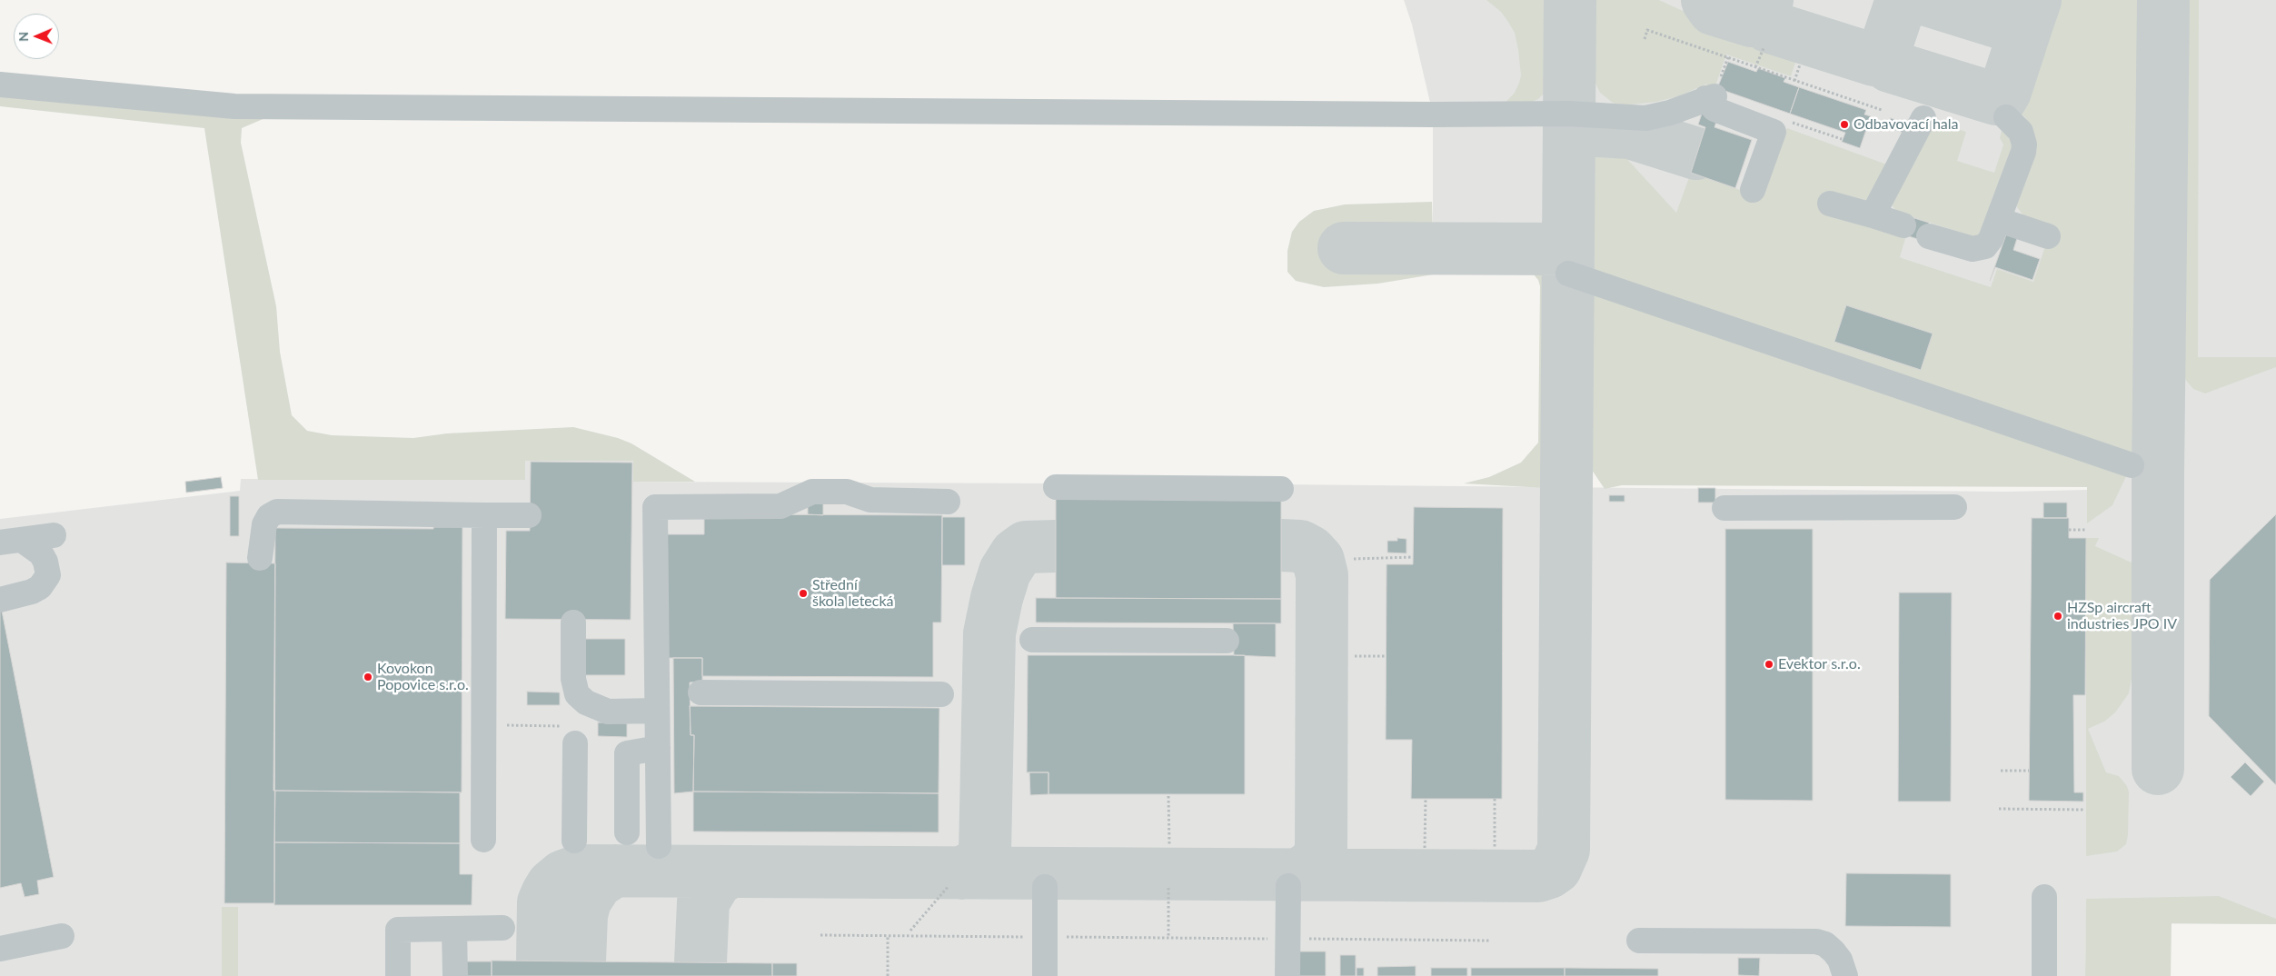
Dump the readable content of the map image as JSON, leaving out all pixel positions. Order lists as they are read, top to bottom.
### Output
{
  "places": [
    "Odbavovací hala",
    "Střední škola letecká",
    "HZSp aircraft industries JPO IV",
    "Evektor s.r.o.",
    "Kovokon Popovice s.r.o."
  ],
  "north": "left"
}
